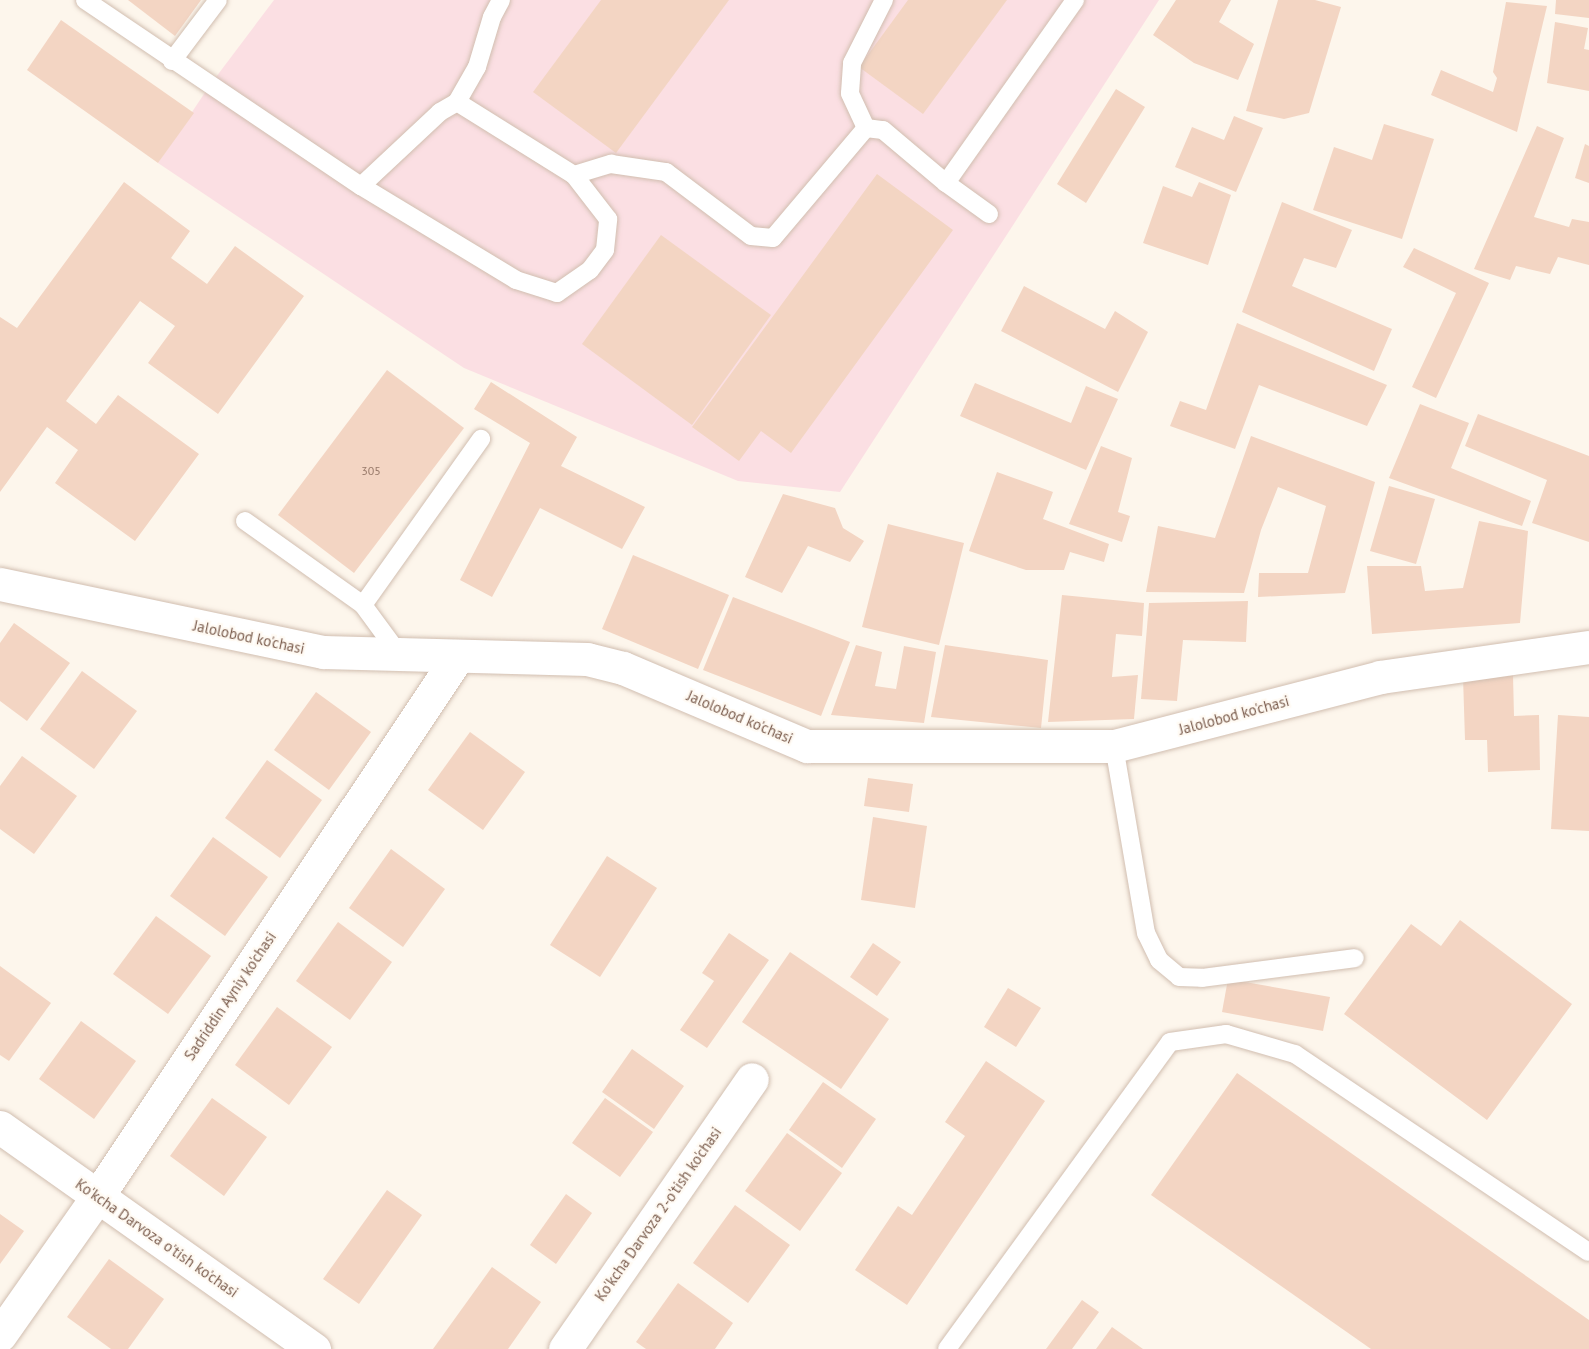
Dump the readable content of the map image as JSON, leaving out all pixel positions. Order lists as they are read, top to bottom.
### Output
{
  "streets": {
    "street": [
      "Jalolobod ko'chasi",
      "Sadriddin Ayniy ko'chasi",
      "Ko'kcha Darvoza 2-o'tish ko'chasi",
      "Ko'kcha Darvoza o'tish ko'chasi"
    ]
  },
  "crossings": [
    ["Jalolobod ko'chasi", "Sadriddin Ayniy ko'chasi"],
    ["Sadriddin Ayniy ko'chasi", "Ko'kcha Darvoza o'tish ko'chasi"]
  ],
  "house_numbers": ["305"]
}
